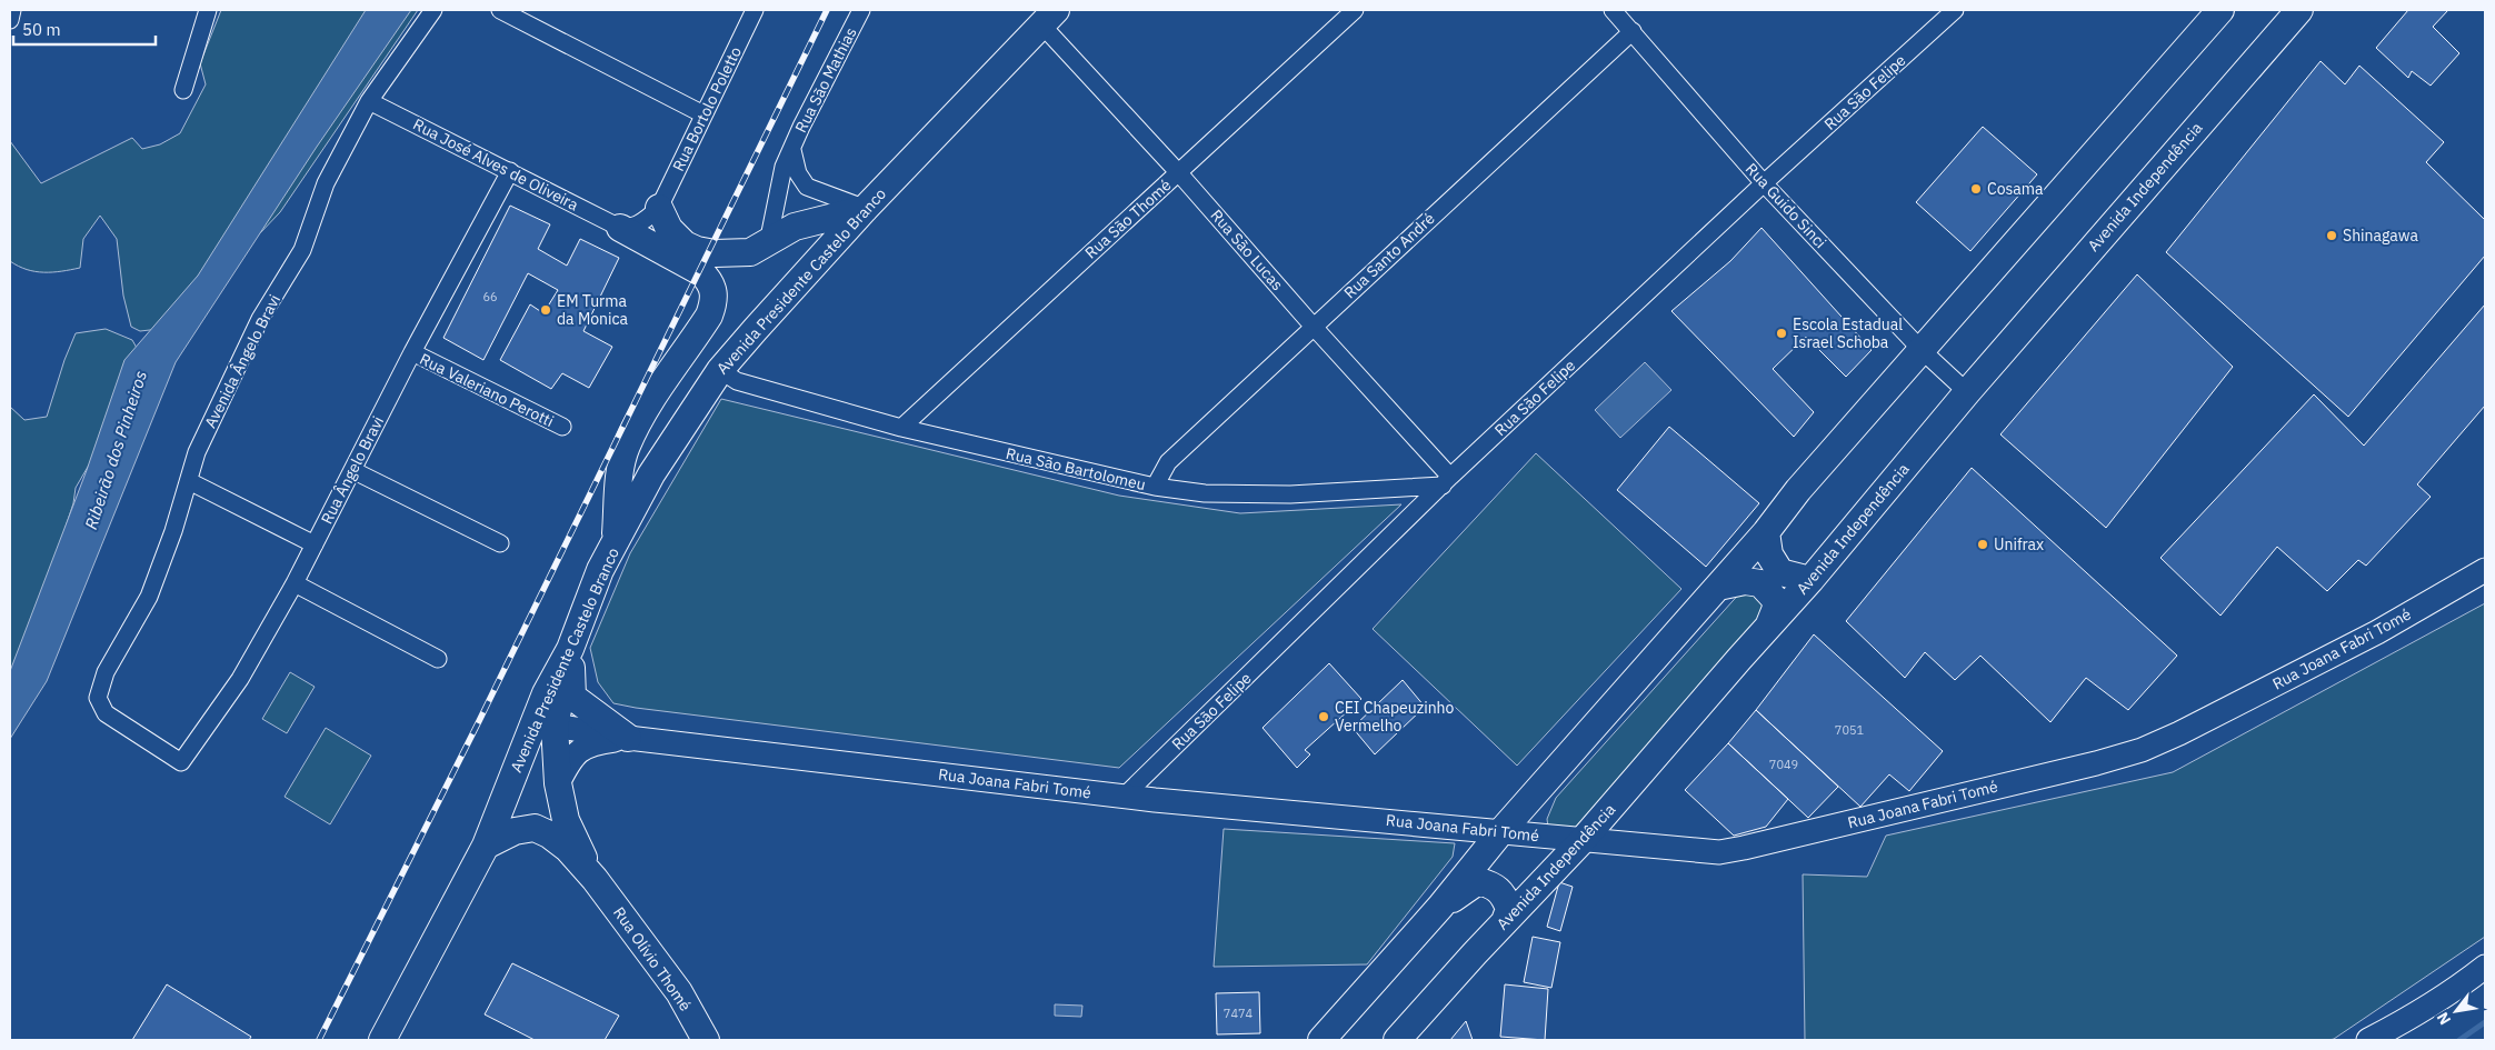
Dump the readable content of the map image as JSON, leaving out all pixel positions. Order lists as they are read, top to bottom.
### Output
{
  "streets": {
    "main road": ["Avenida Independência", "Avenida Presidente Castelo Branco", "Rua Olívio Thomé"],
    "street": [
      "Rua São Mathias",
      "Rua São Felipe",
      "Rua Bortolo Poletto",
      "Rua José Alves de Oliveira",
      "Rua Guido Sinci",
      "Rua São Thomé",
      "Rua São Lucas",
      "Rua Santo André",
      "Avenida Ângelo Bravi",
      "Rua Valeriano Perotti",
      "Rua São Bartolomeu",
      "Rua Ângelo Bravi",
      "Rua Joana Fabri Tomé"
    ]
  },
  "crossings": [
    ["Rua São Mathias", "Avenida Presidente Castelo Branco"],
    ["Rua São Felipe", "Rua Guido Sinci"],
    ["Rua São Felipe", "Rua São Lucas"],
    ["Rua São Felipe", "Rua São Bartolomeu"],
    ["Rua São Felipe", "Rua Joana Fabri Tomé"],
    ["Rua José Alves de Oliveira", "Avenida Ângelo Bravi"],
    ["Rua José Alves de Oliveira", "Rua Ângelo Bravi"],
    ["Avenida Independência", "Rua Guido Sinci"],
    ["Avenida Independência", "Rua Joana Fabri Tomé"],
    ["Rua Guido Sinci", "Rua Santo André"],
    ["Rua São Thomé", "Rua São Lucas"],
    ["Rua São Thomé", "Rua São Bartolomeu"],
    ["Rua São Lucas", "Rua Santo André"],
    ["Rua São Lucas", "Avenida Presidente Castelo Branco"],
    ["Rua São Lucas", "Rua São Bartolomeu"],
    ["Rua Santo André", "Rua São Bartolomeu"],
    ["Avenida Presidente Castelo Branco", "Rua São Bartolomeu"],
    ["Avenida Ângelo Bravi", "Rua Ângelo Bravi"],
    ["Rua Valeriano Perotti", "Rua Ângelo Bravi"]
  ],
  "water": ["Ribeirão dos Pinheiros"],
  "places": [
    "Cosama",
    "Shinagawa",
    "EM Turma da Monica",
    "Escola Estadual Israel Schoba",
    "Unifrax",
    "CEI Chapeuzinho Vermelho"
  ],
  "house_numbers": [
    "66",
    "7051",
    "7049",
    "7474"
  ],
  "scale_bar": "50 m",
  "north": "bottom left"
}
